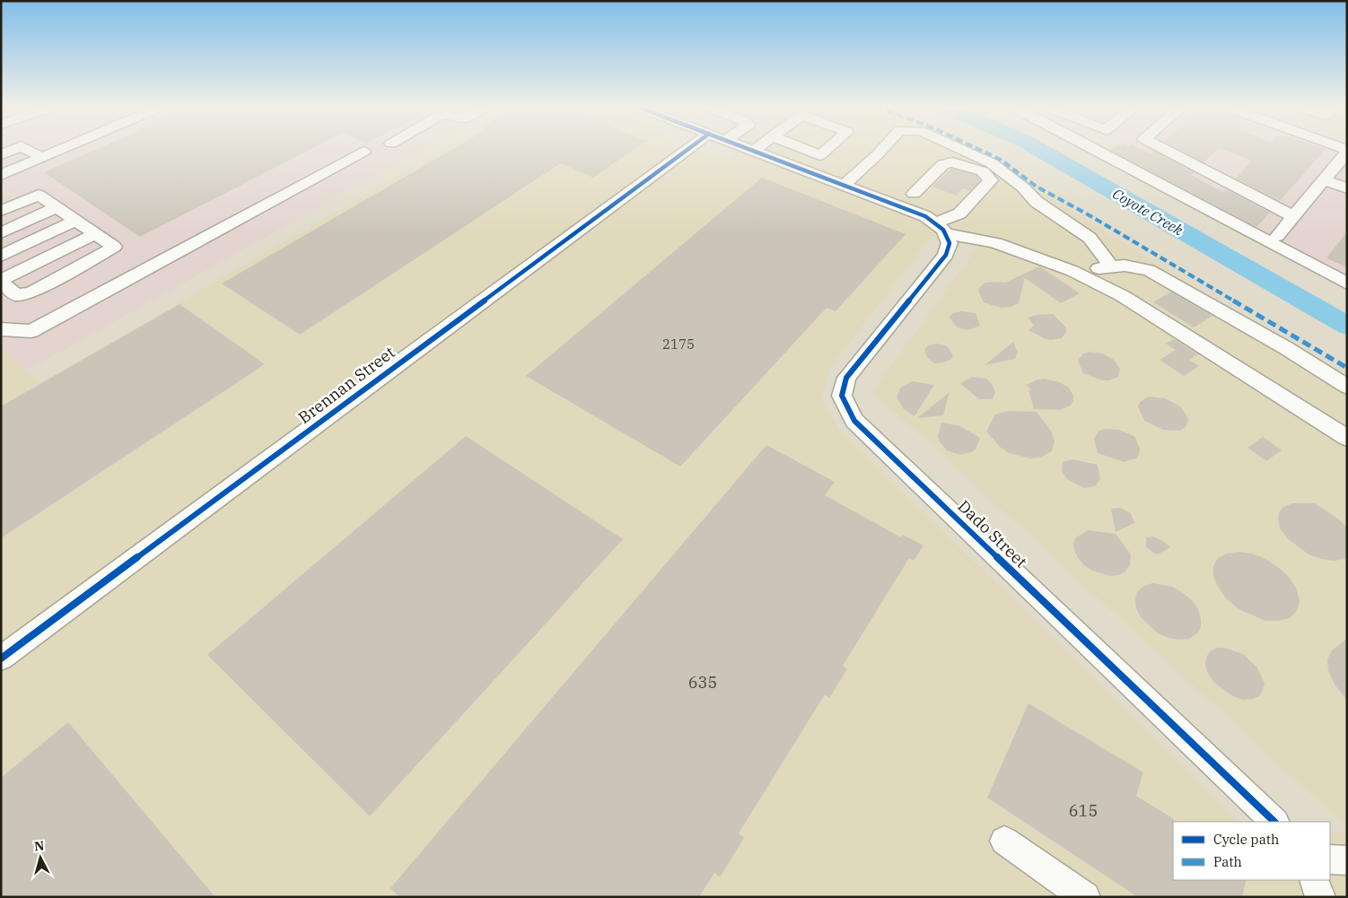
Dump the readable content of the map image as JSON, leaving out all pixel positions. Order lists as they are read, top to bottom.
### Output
{
  "streets": {
    "street": ["Brennan Street", "Dado Street"]
  },
  "water": ["Coyote Creek"],
  "house_numbers": ["2175", "635", "615"],
  "legend": ["Cycle path", "Path"],
  "north": "top"
}
